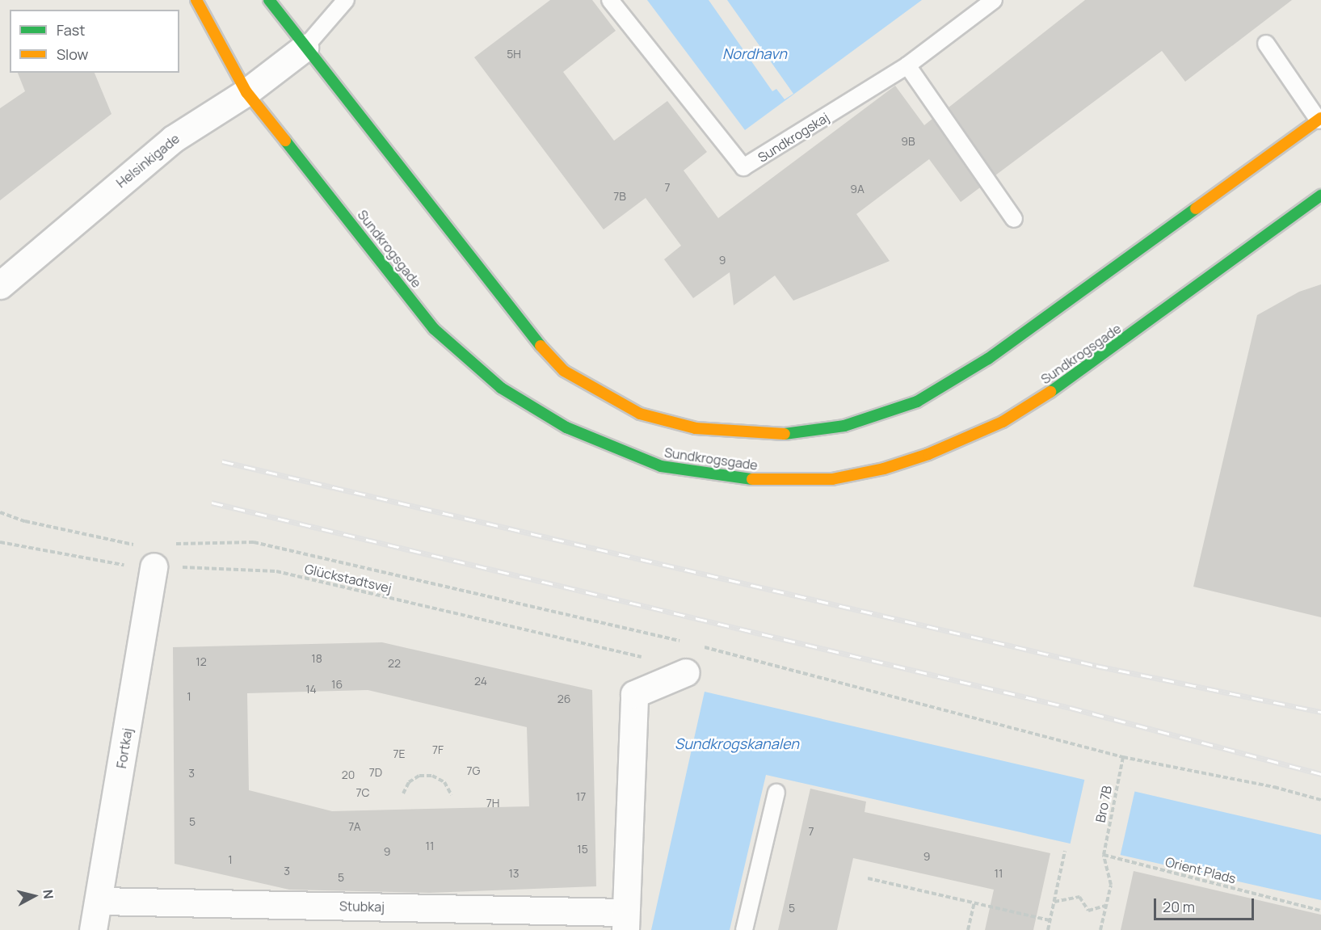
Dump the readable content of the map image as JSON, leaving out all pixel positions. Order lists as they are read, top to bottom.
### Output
{
  "streets": {
    "street": [
      "Helsinkigade",
      "Sundkrogsgade",
      "Fortkaj",
      "Stubkaj"
    ],
    "lane": ["Sundkrogskaj"],
    "path": ["Glückstadtsvej", "Bro 7B", "Orient Plads"]
  },
  "crossings": [
    ["Helsinkigade", "Sundkrogsgade"],
    ["Glückstadtsvej", "Fortkaj"],
    ["Fortkaj", "Stubkaj"],
    ["Bro 7B", "Orient Plads"]
  ],
  "water": ["Nordhavn", "Sundkrogskanalen"],
  "house_numbers": [
    "5H",
    "9B",
    "7",
    "9A",
    "7B",
    "9",
    "18",
    "12",
    "22",
    "24",
    "16",
    "14",
    "1",
    "26",
    "7F",
    "7E",
    "7G",
    "7D",
    "3",
    "20",
    "7C",
    "17",
    "7H",
    "5",
    "7A",
    "7",
    "11",
    "15",
    "9",
    "9",
    "1",
    "3",
    "13",
    "11",
    "5",
    "5"
  ],
  "legend": ["Fast", "Slow"],
  "scale_bar": "20 m",
  "north": "right"
}
